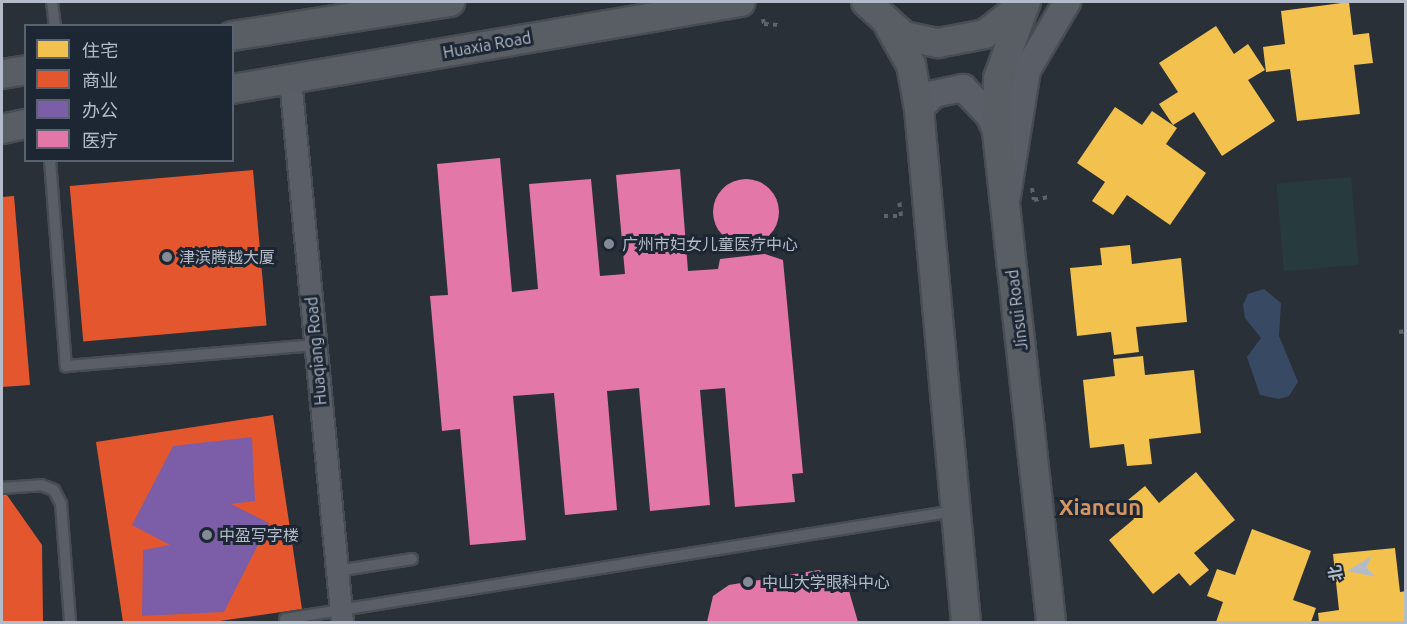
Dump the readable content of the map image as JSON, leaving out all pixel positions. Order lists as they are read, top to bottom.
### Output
{
  "streets": {
    "main road": ["Huaxia Road", "Jinsui Road"],
    "street": ["Huaqiang Road"]
  },
  "crossings": [
    ["Huaxia Road", "Huaqiang Road"]
  ],
  "districts": ["Xiancun"],
  "places": [
    "广州市妇女儿童医疗中心",
    "津滨腾越大厦",
    "中盈写字楼",
    "中山大学眼科中心"
  ],
  "legend": [
    "住宅",
    "商业",
    "办公",
    "医疗"
  ],
  "north": "left"
}
